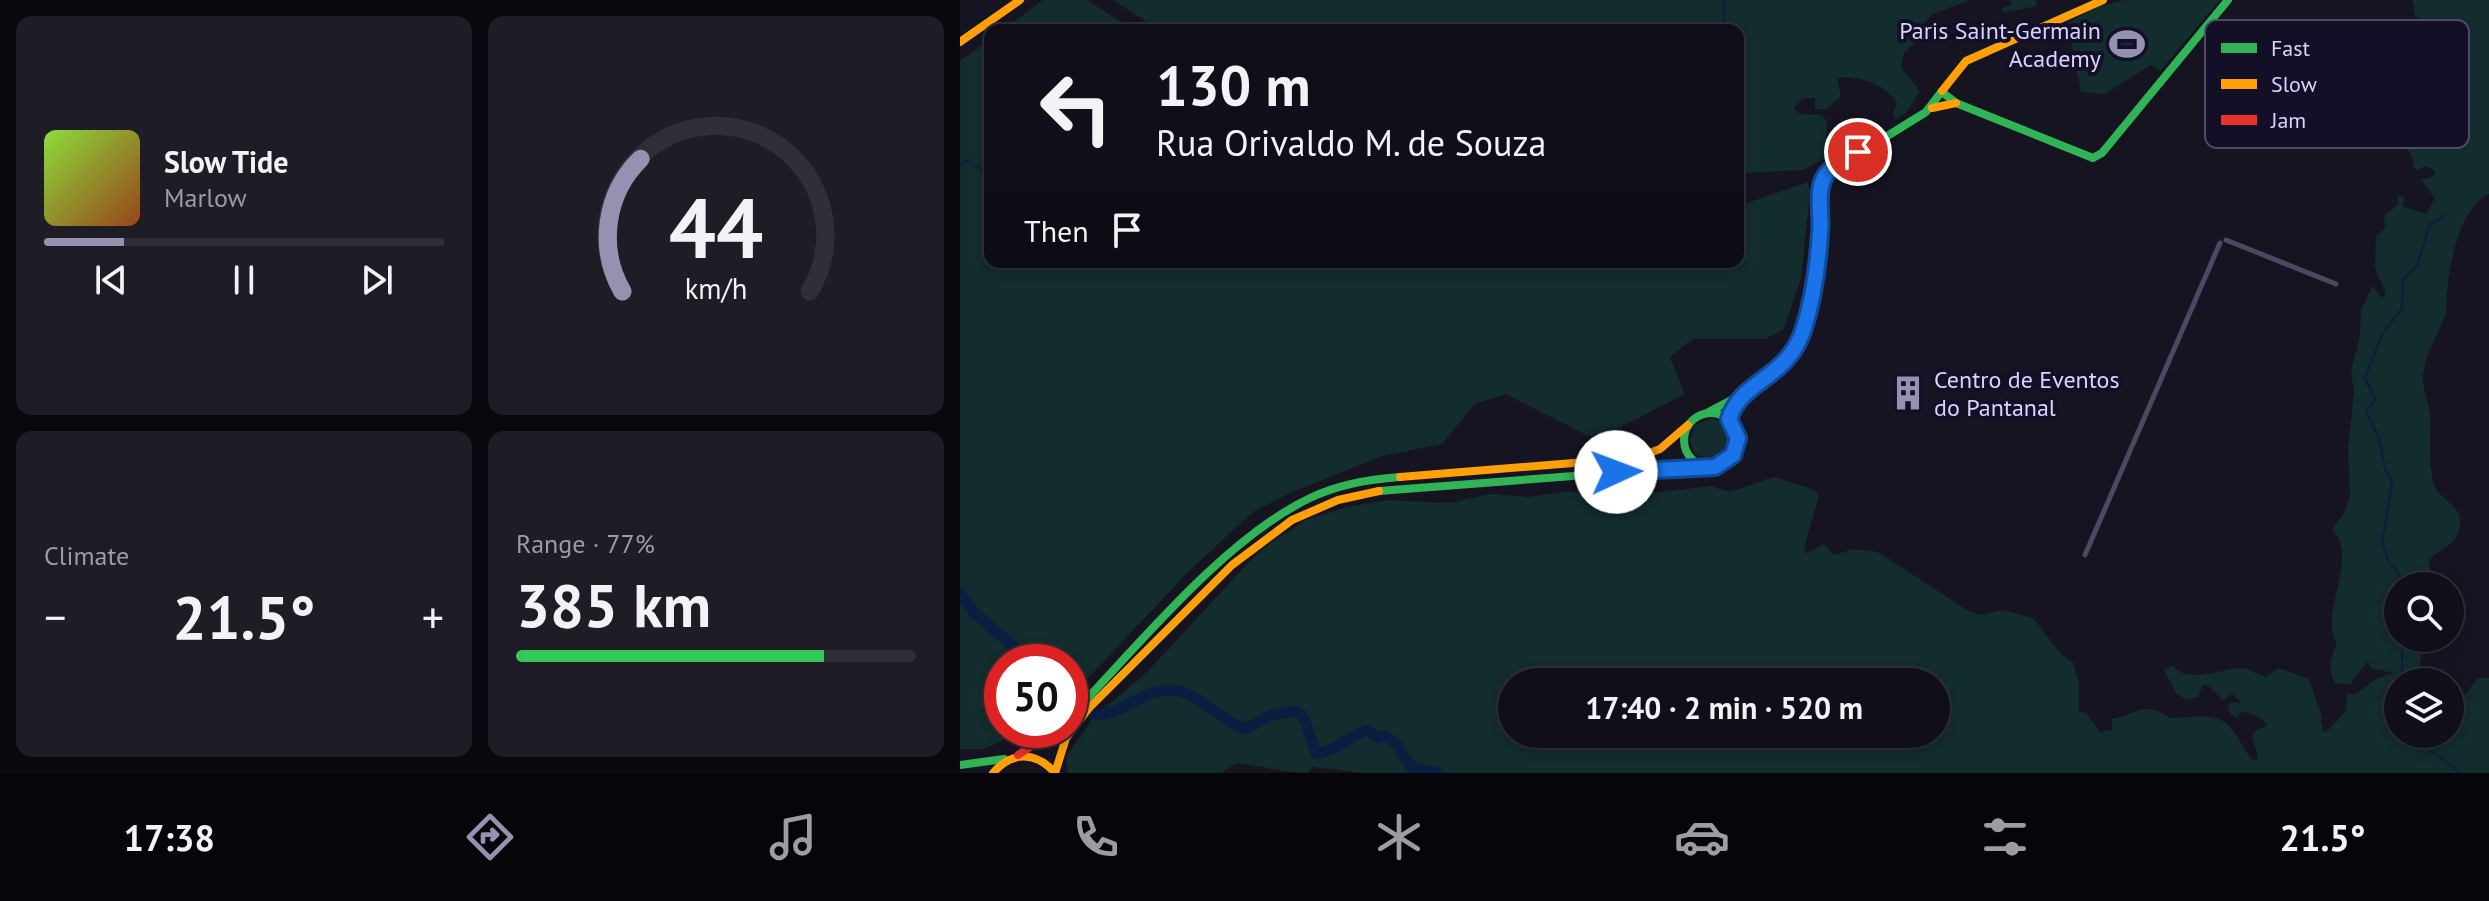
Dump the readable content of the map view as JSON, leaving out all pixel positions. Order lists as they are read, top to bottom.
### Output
{
  "places": {
    "sports": ["Paris Saint-Germain Academy"],
    "building": ["Centro de Eventos do Pantanal"]
  },
  "legend": ["Fast", "Slow", "Jam"],
  "page": {
    "turn": ["130 m", "Rua Orivaldo M. de Souza"],
    "song": ["Slow Tide", "Marlow"],
    "then": "Then",
    "tile": [
      "Climate",
      ["Range · 77%", "385 km"]
    ],
    "heat": ["−", "21.5°", "+"],
    "limit": "50",
    "trip": "17:40 · 2 min · 520 m",
    "tabs": ["17:38", "21.5°"],
    "gauge": ["44", "km/h"]
  }
}
